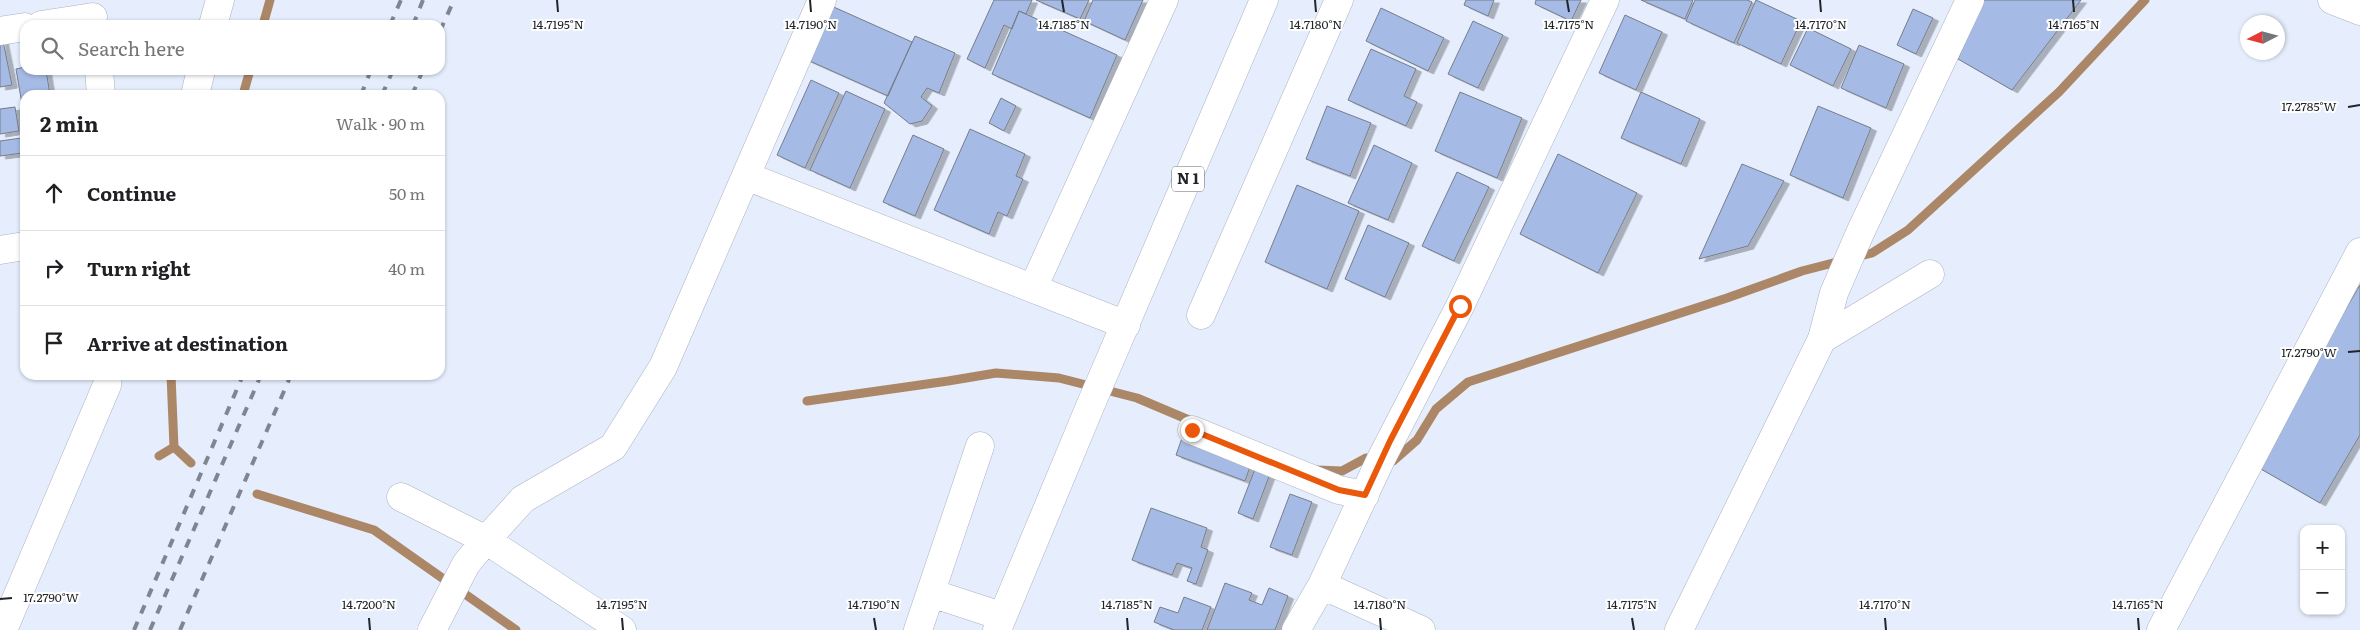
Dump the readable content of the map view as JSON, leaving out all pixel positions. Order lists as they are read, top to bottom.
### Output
{
  "streets": {
    "main road": ["N 1"]
  },
  "north": "left",
  "page": {
    "search": "Search here",
    "heading": ["2 min", "Walk · 90 m"],
    "list": [
      ["Continue", "50 m"],
      ["Turn right", "40 m"],
      "Arrive at destination"
    ],
    "map_buttons": ["+", "−"]
  },
  "coordinates": [
    "14.7195°N",
    "14.7190°N",
    "14.7185°N",
    "14.7180°N",
    "14.7175°N",
    "14.7170°N",
    "14.7165°N",
    "17.2785°W",
    "17.2790°W",
    "14.7200°N"
  ]
}
